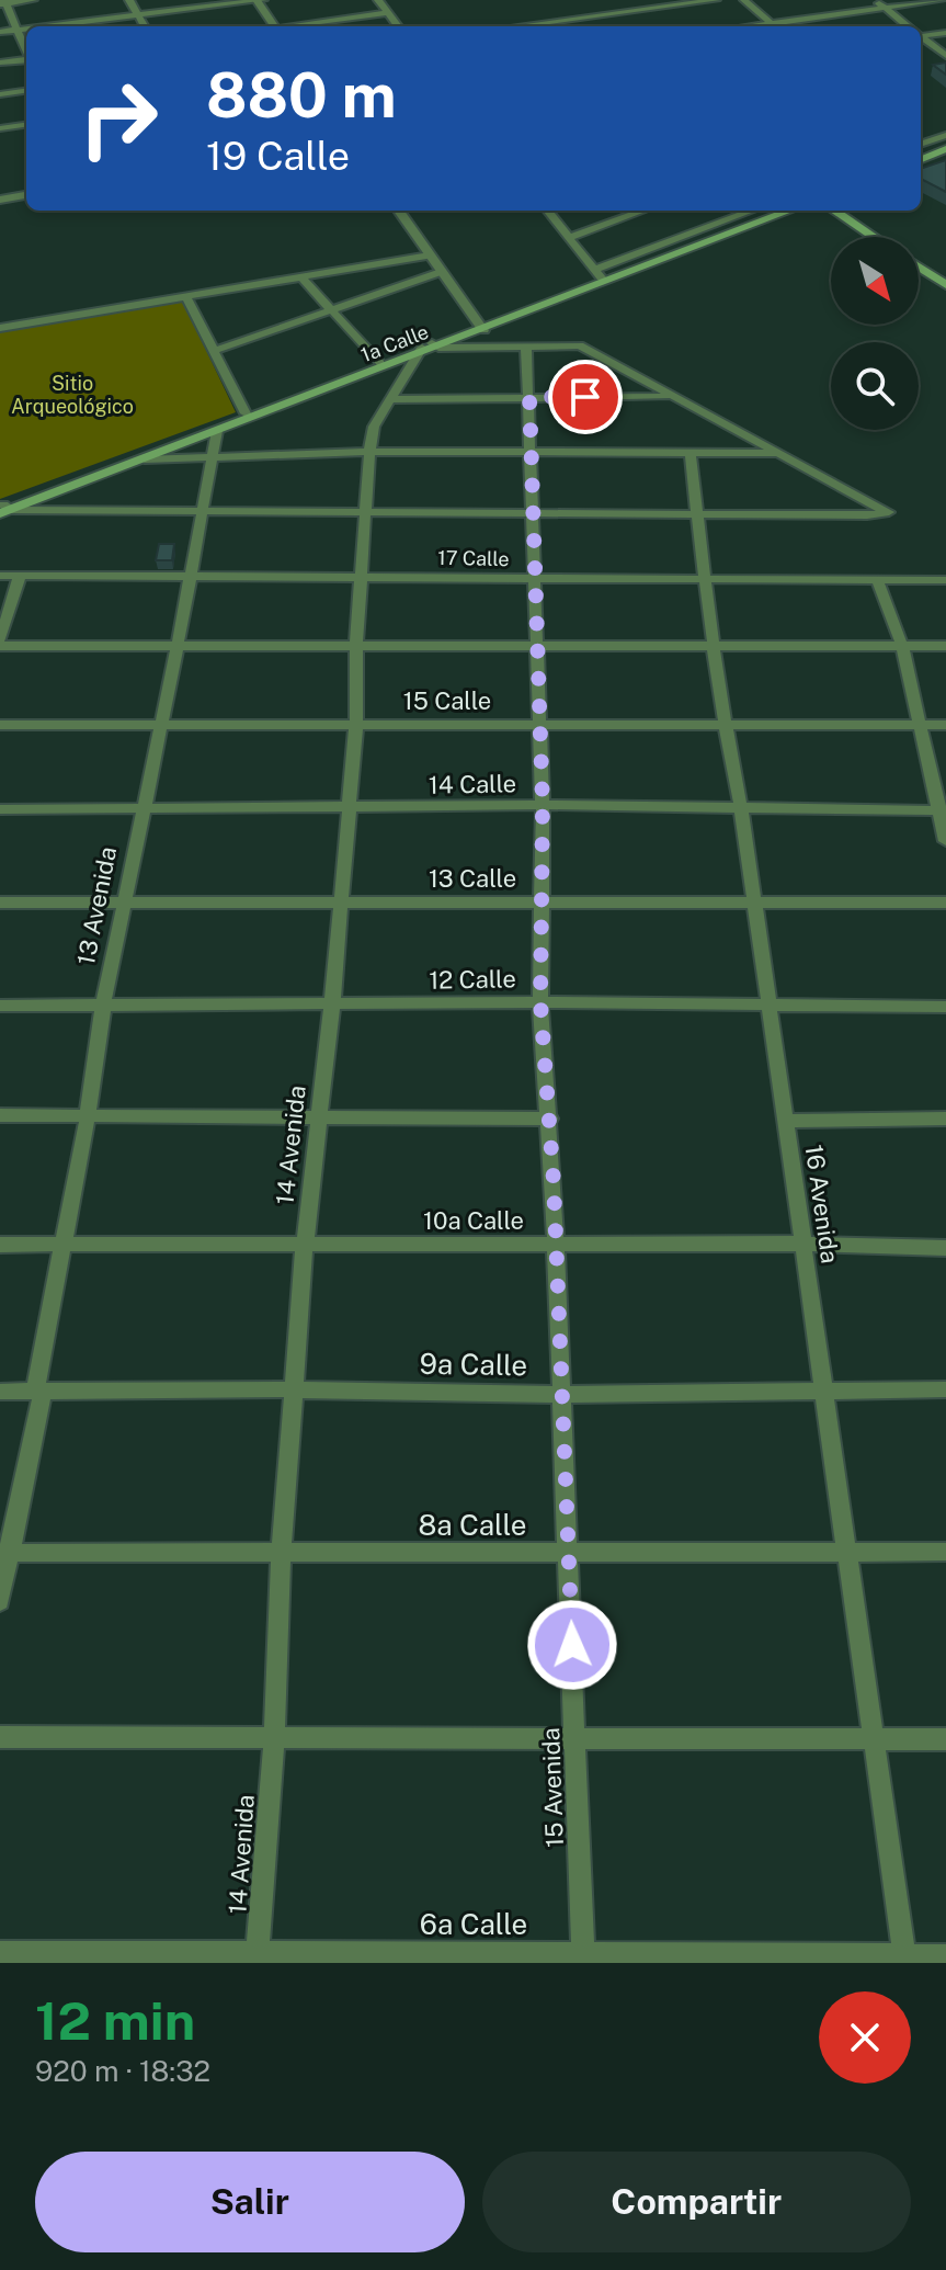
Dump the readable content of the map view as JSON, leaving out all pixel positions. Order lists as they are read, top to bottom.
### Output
{
  "streets": {
    "main road": ["1a Calle"],
    "street": [
      "17 Calle",
      "15 Calle",
      "14 Calle",
      "13 Calle",
      "13 Avenida",
      "12 Calle",
      "14 Avenida",
      "16 Avenida",
      "10a Calle",
      "9a Calle",
      "8a Calle",
      "15 Avenida",
      "6a Calle"
    ]
  },
  "crossings": [
    ["1a Calle", "13 Avenida"],
    ["1a Calle", "14 Avenida"],
    ["17 Calle", "13 Avenida"],
    ["17 Calle", "14 Avenida"],
    ["17 Calle", "16 Avenida"],
    ["17 Calle", "15 Avenida"],
    ["15 Calle", "13 Avenida"],
    ["15 Calle", "14 Avenida"],
    ["15 Calle", "16 Avenida"],
    ["15 Calle", "15 Avenida"],
    ["14 Calle", "13 Avenida"],
    ["14 Calle", "14 Avenida"],
    ["14 Calle", "16 Avenida"],
    ["14 Calle", "15 Avenida"],
    ["13 Calle", "13 Avenida"],
    ["13 Calle", "14 Avenida"],
    ["13 Calle", "16 Avenida"],
    ["13 Calle", "15 Avenida"],
    ["13 Avenida", "12 Calle"],
    ["13 Avenida", "10a Calle"],
    ["13 Avenida", "9a Calle"],
    ["13 Avenida", "8a Calle"],
    ["12 Calle", "14 Avenida"],
    ["12 Calle", "16 Avenida"],
    ["12 Calle", "15 Avenida"],
    ["14 Avenida", "10a Calle"],
    ["14 Avenida", "9a Calle"],
    ["14 Avenida", "8a Calle"],
    ["14 Avenida", "6a Calle"],
    ["16 Avenida", "10a Calle"],
    ["16 Avenida", "9a Calle"],
    ["16 Avenida", "8a Calle"],
    ["16 Avenida", "6a Calle"],
    ["10a Calle", "15 Avenida"],
    ["9a Calle", "15 Avenida"],
    ["8a Calle", "15 Avenida"],
    ["15 Avenida", "6a Calle"]
  ],
  "parks": ["Sitio Arqueológico"],
  "north": "bottom right",
  "page": {
    "turn": ["880 m", "19 Calle"],
    "heading": ["12 min", "920 m · 18:32"],
    "buttons": ["Salir", "Compartir"]
  }
}
